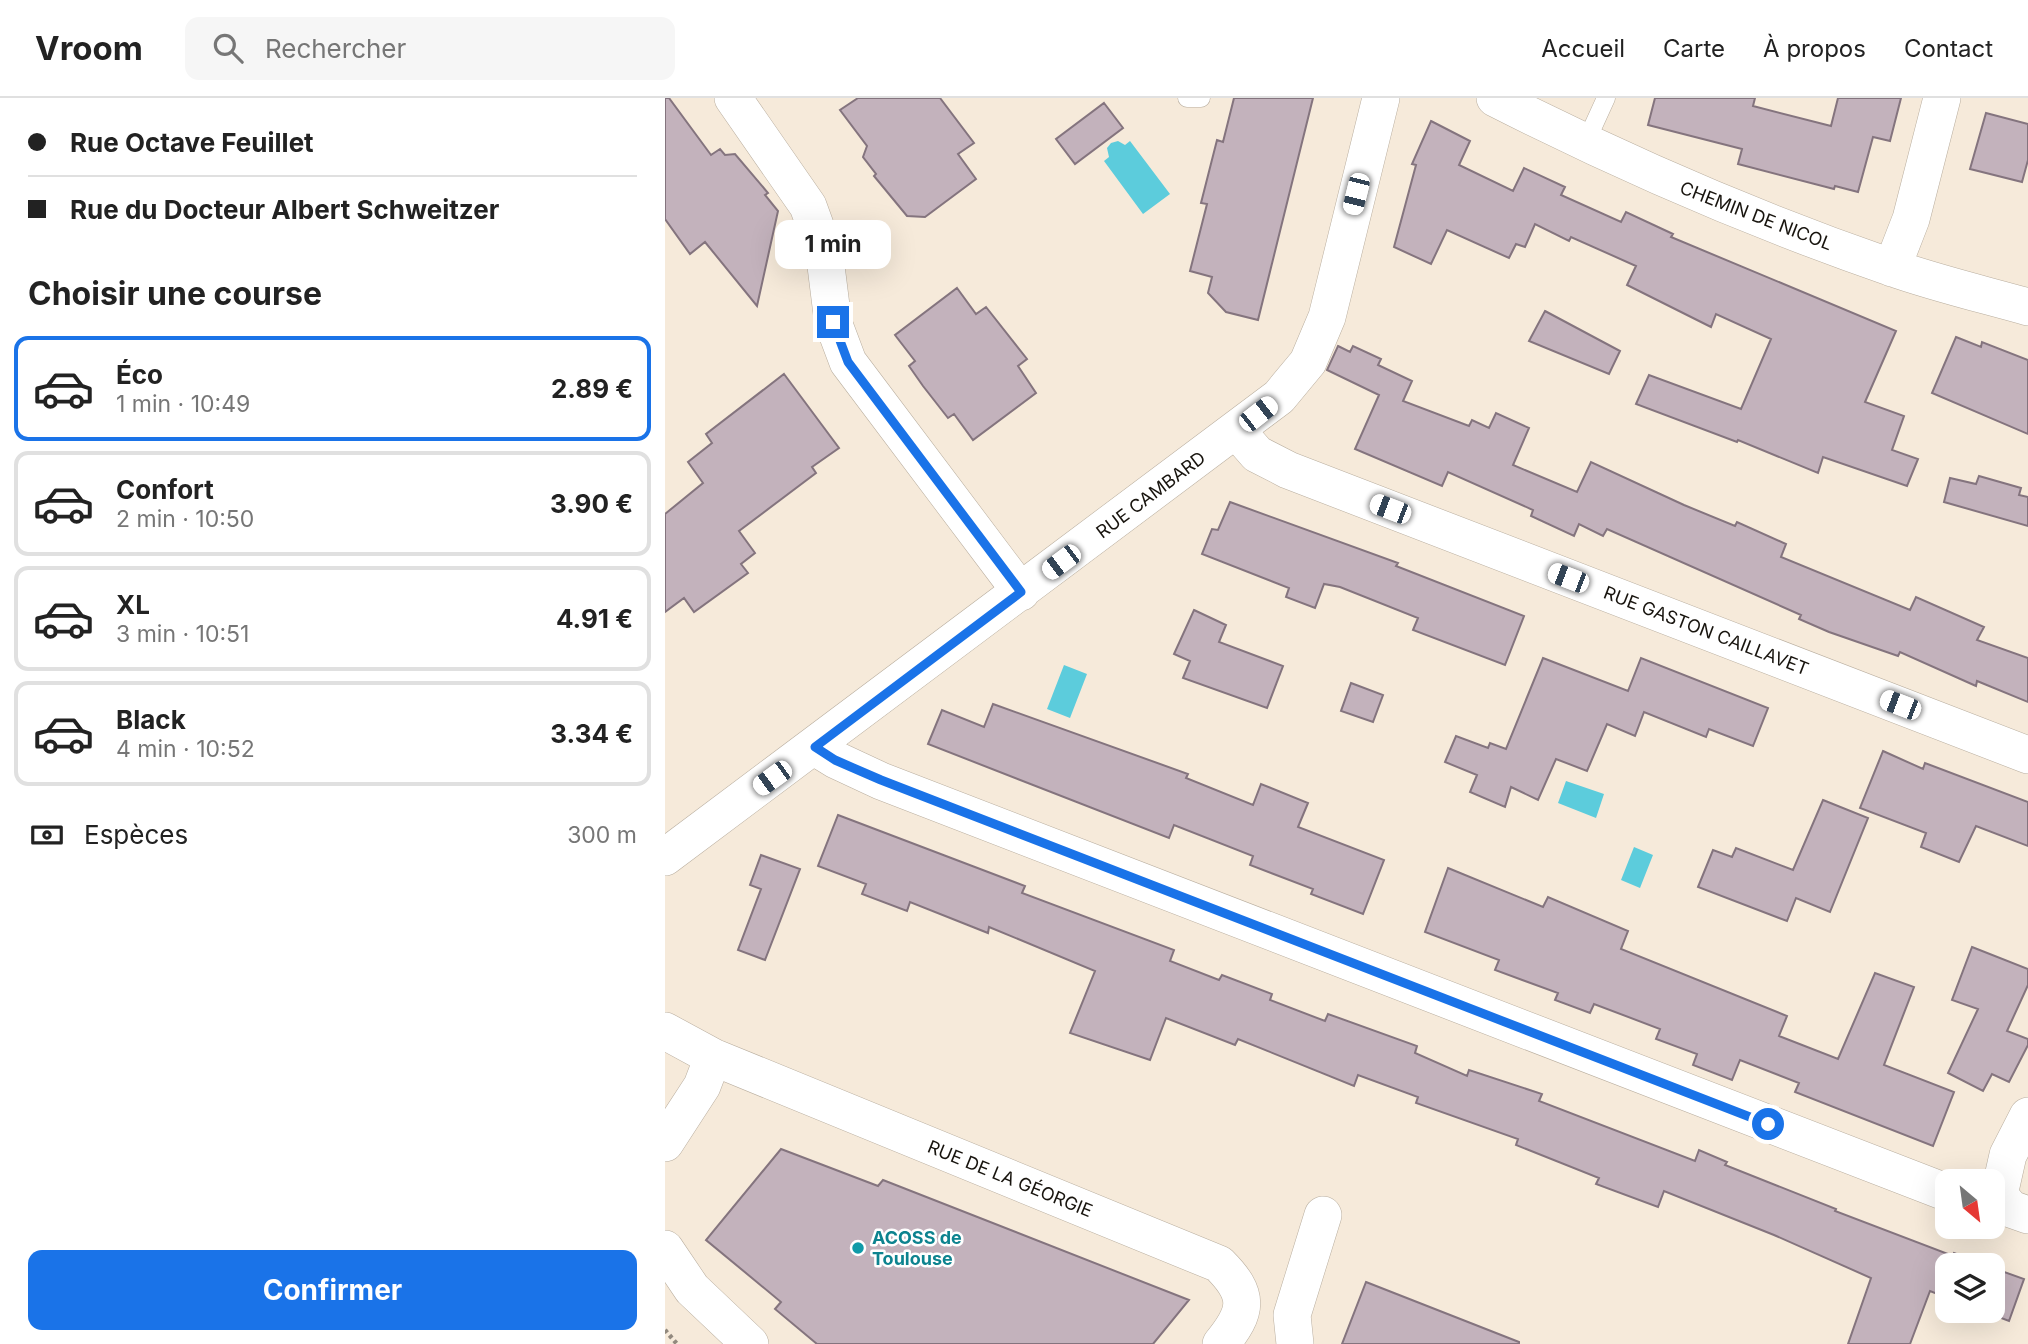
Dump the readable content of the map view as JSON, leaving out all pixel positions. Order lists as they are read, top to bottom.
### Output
{
  "streets": {
    "street": [
      "CHEMIN DE NICOL",
      "RUE CAMBARD",
      "RUE GASTON CAILLAVET",
      "RUE DE LA GÉORGIE"
    ]
  },
  "crossings": [
    ["RUE CAMBARD", "RUE GASTON CAILLAVET"]
  ],
  "places": ["ACOSS de Toulouse"],
  "north": "bottom right",
  "page": {
    "header": "Vroom",
    "search": "Rechercher",
    "nav": [
      "Accueil",
      "Carte",
      "À propos",
      "Contact"
    ],
    "banner": ["Rue Octave Feuillet", "Rue du Docteur Albert Schweitzer"],
    "bubble": "1 min",
    "heading": "Choisir une course",
    "list": [
      {
        "name": "Éco",
        "note": "1 min · 10:49",
        "value": "2.89 €"
      },
      {
        "name": "Confort",
        "note": "2 min · 10:50",
        "value": "3.90 €"
      },
      {
        "name": "XL",
        "note": "3 min · 10:51",
        "value": "4.91 €"
      },
      {
        "name": "Black",
        "note": "4 min · 10:52",
        "value": "3.34 €"
      }
    ],
    "pay": ["Espèces", "300 m"],
    "buttons": "Confirmer"
  }
}
